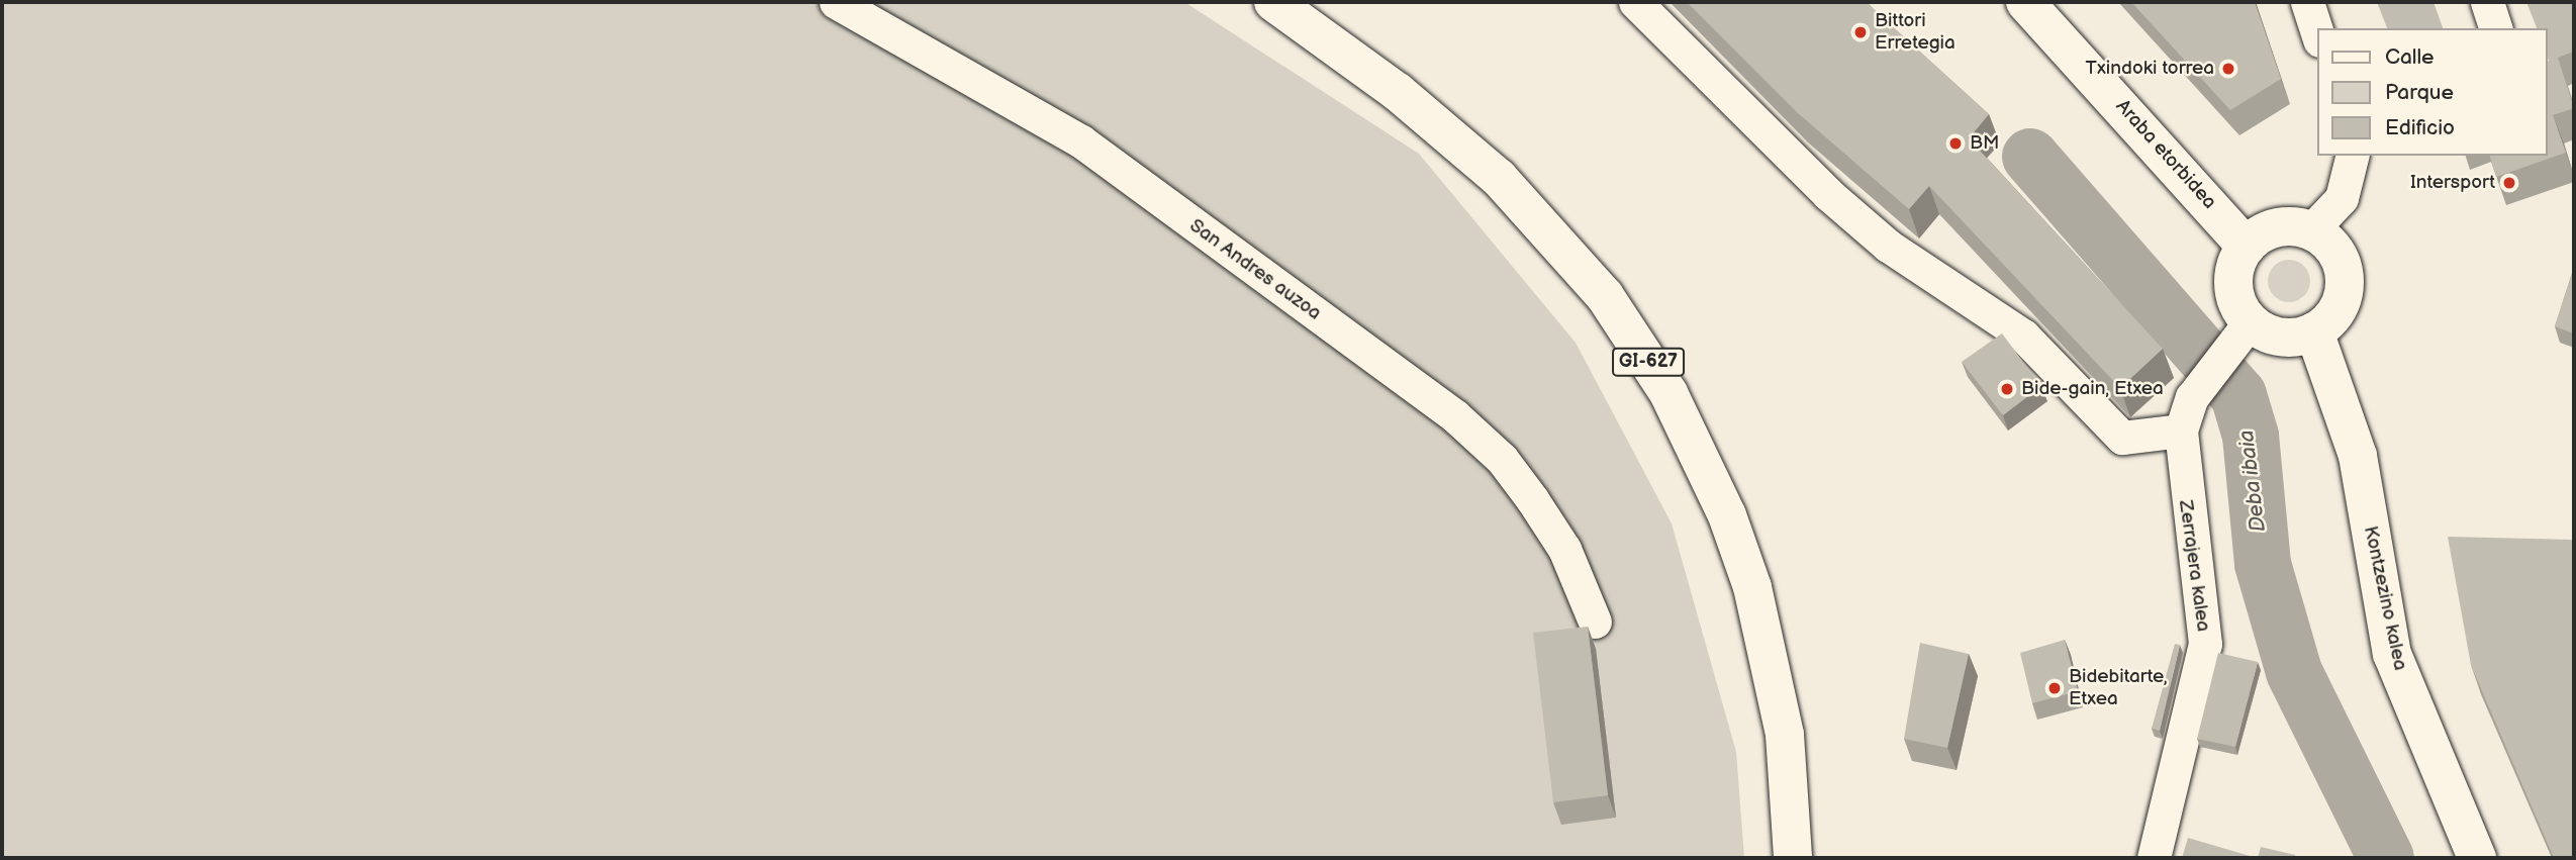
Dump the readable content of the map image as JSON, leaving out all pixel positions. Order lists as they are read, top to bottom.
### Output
{
  "streets": {
    "street": [
      "Araba etorbidea",
      "San Andres auzoa",
      "GI-627",
      "Zerrajera kalea",
      "Kontzezino kalea"
    ]
  },
  "crossings": [
    ["Araba etorbidea", "Zerrajera kalea"],
    ["Araba etorbidea", "Kontzezino kalea"],
    ["Zerrajera kalea", "Kontzezino kalea"]
  ],
  "water": ["Deba ibaia"],
  "places": [
    "Bittori Erretegia",
    "Txindoki torrea",
    "BM",
    "Intersport",
    "Bide-gain, Etxea",
    "Bidebitarte, Etxea"
  ],
  "legend": ["Calle", "Parque", "Edificio"]
}
